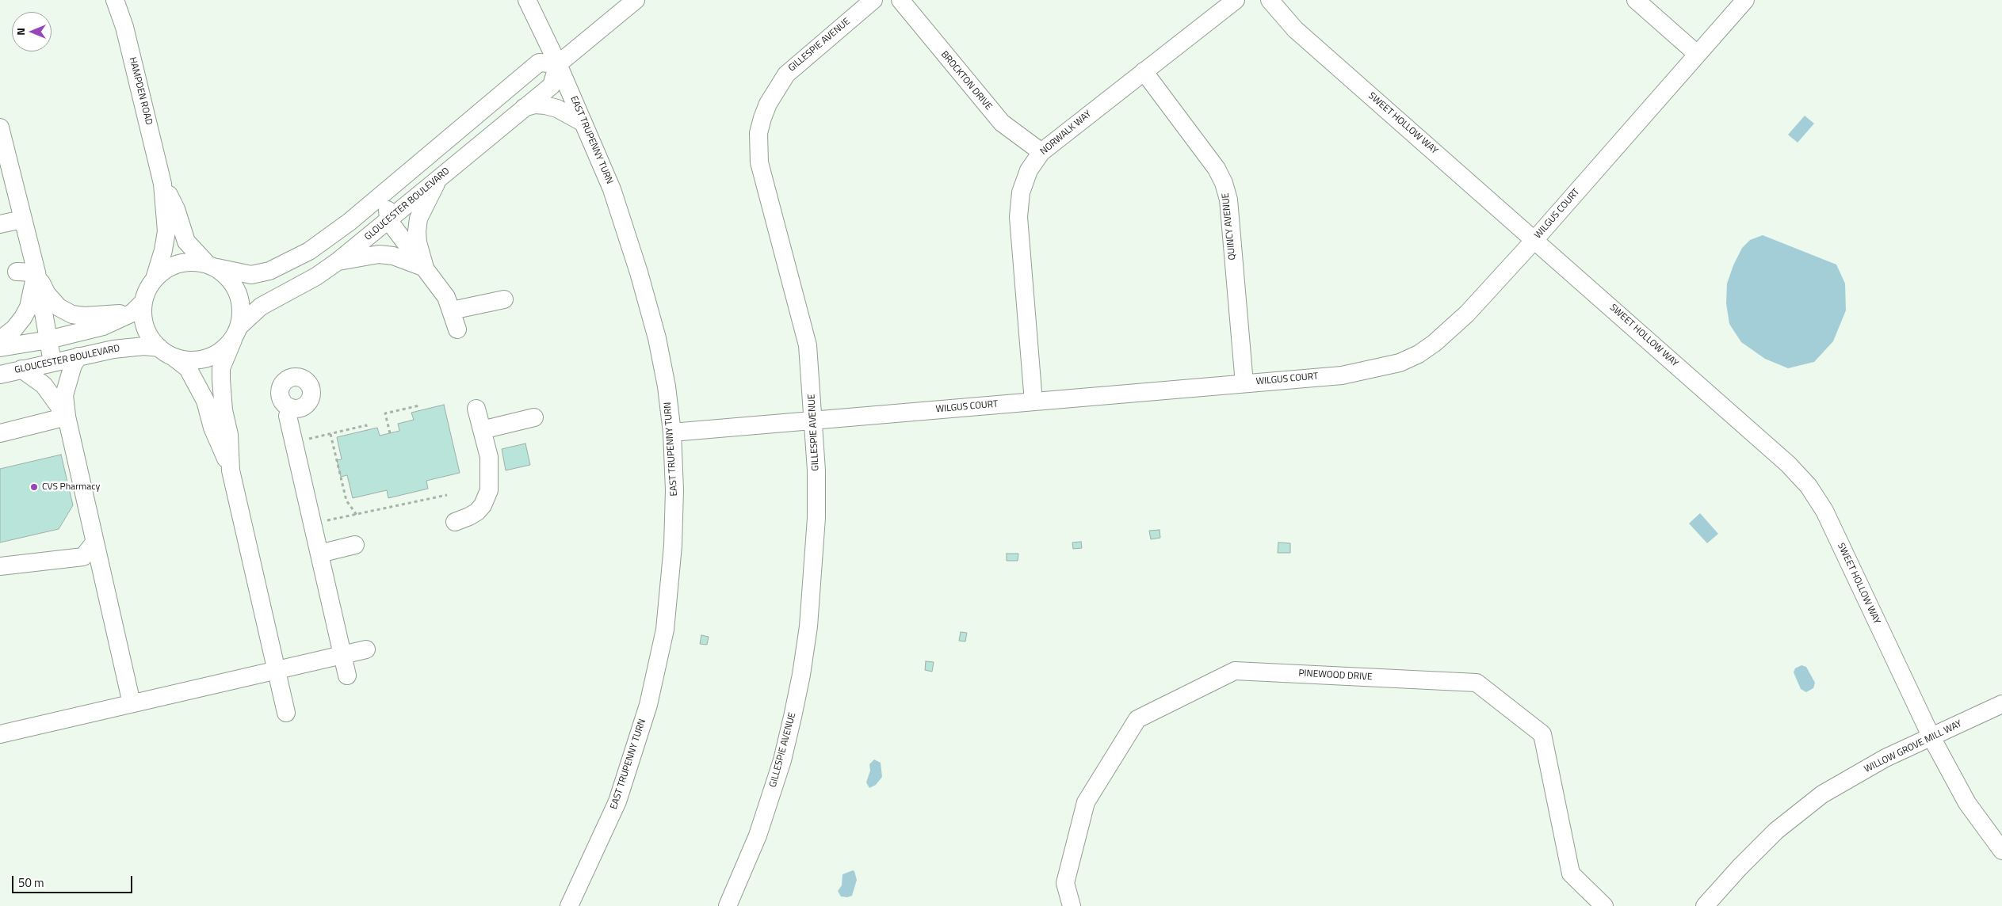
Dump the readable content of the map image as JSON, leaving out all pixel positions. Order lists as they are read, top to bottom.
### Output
{
  "streets": {
    "street": [
      "GILLESPIE AVENUE",
      "BROCKTON DRIVE",
      "HAMPDEN ROAD",
      "SWEET HOLLOW WAY",
      "NORWALK WAY",
      "EAST TRUPENNY TURN",
      "GLOUCESTER BOULEVARD",
      "WILGUS COURT",
      "QUINCY AVENUE",
      "PINEWOOD DRIVE",
      "WILLOW GROVE MILL WAY"
    ]
  },
  "crossings": [
    ["GILLESPIE AVENUE", "WILGUS COURT"],
    ["BROCKTON DRIVE", "NORWALK WAY"],
    ["HAMPDEN ROAD", "GLOUCESTER BOULEVARD"],
    ["SWEET HOLLOW WAY", "WILGUS COURT"],
    ["SWEET HOLLOW WAY", "WILLOW GROVE MILL WAY"],
    ["NORWALK WAY", "WILGUS COURT"],
    ["NORWALK WAY", "QUINCY AVENUE"],
    ["EAST TRUPENNY TURN", "GLOUCESTER BOULEVARD"],
    ["EAST TRUPENNY TURN", "WILGUS COURT"],
    ["WILGUS COURT", "QUINCY AVENUE"]
  ],
  "places": ["CVS Pharmacy"],
  "scale_bar": "50 m",
  "north": "left"
}
